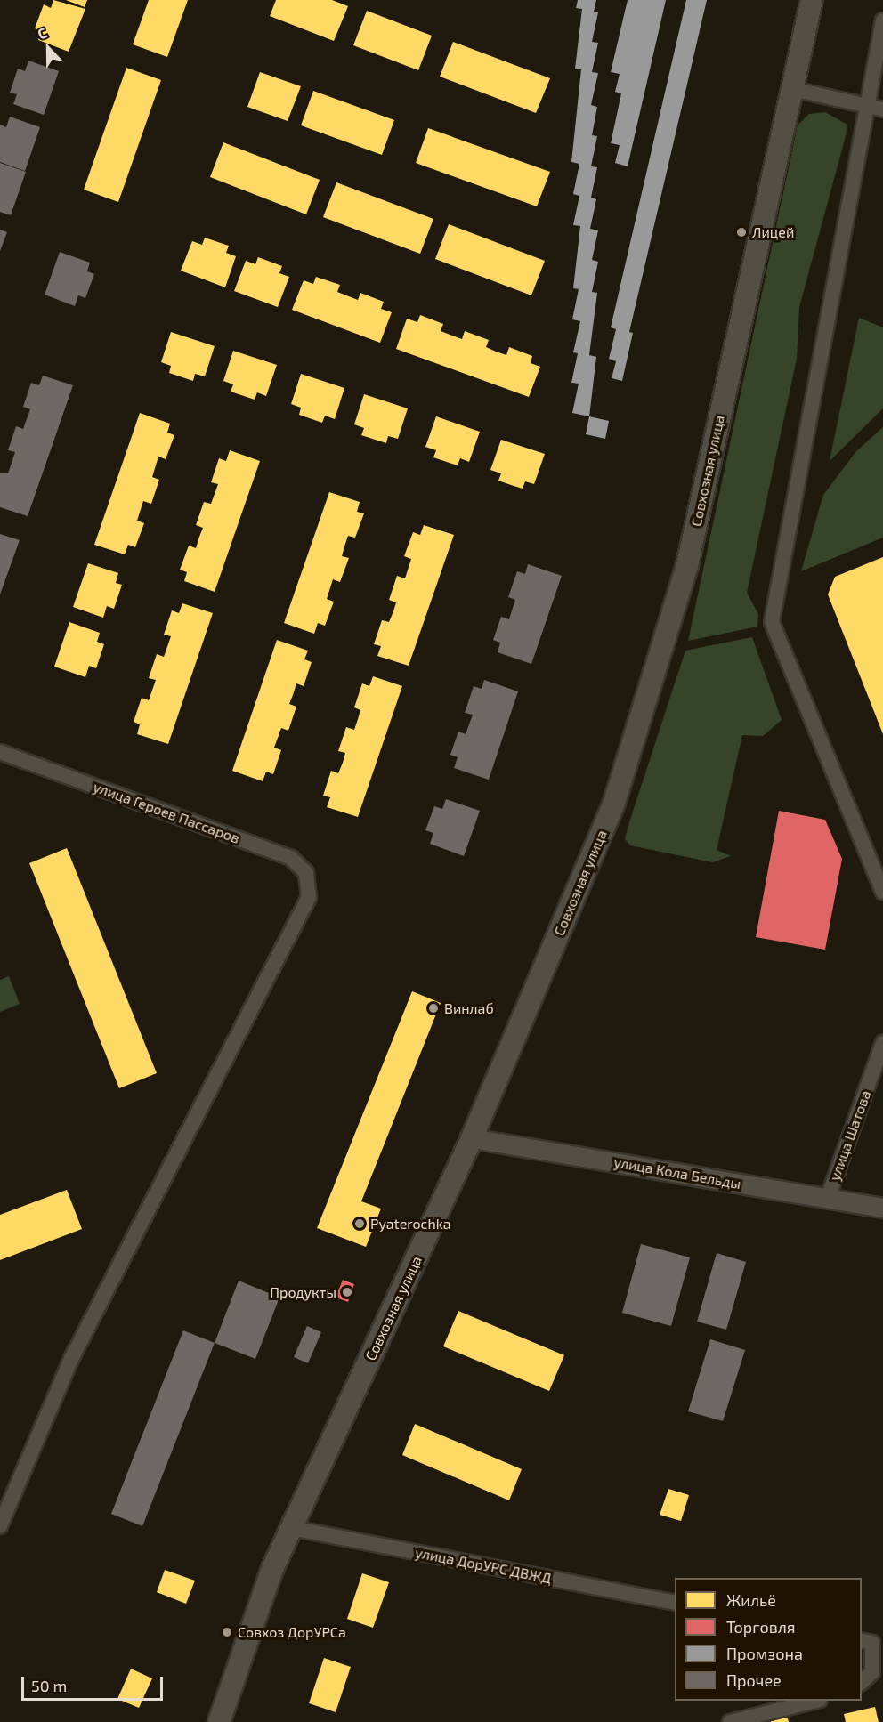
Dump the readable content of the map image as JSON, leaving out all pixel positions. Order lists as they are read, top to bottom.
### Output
{
  "streets": {
    "main road": ["Совхозная улица"],
    "street": [
      "улица Героев Пассаров",
      "улица Шатова",
      "улица Кола Бельды",
      "улица ДорУРС ДВЖД"
    ]
  },
  "crossings": [
    ["Совхозная улица", "улица Кола Бельды"],
    ["Совхозная улица", "улица ДорУРС ДВЖД"],
    ["улица Шатова", "улица Кола Бельды"]
  ],
  "places": [
    "Лицей",
    "Винлаб",
    "Pyaterochka",
    "Продукты",
    "Совхоз ДорУPCа"
  ],
  "legend": [
    "Жильё",
    "Торговля",
    "Промзона",
    "Прочее"
  ],
  "scale_bar": "50 m",
  "north": "top"
}
